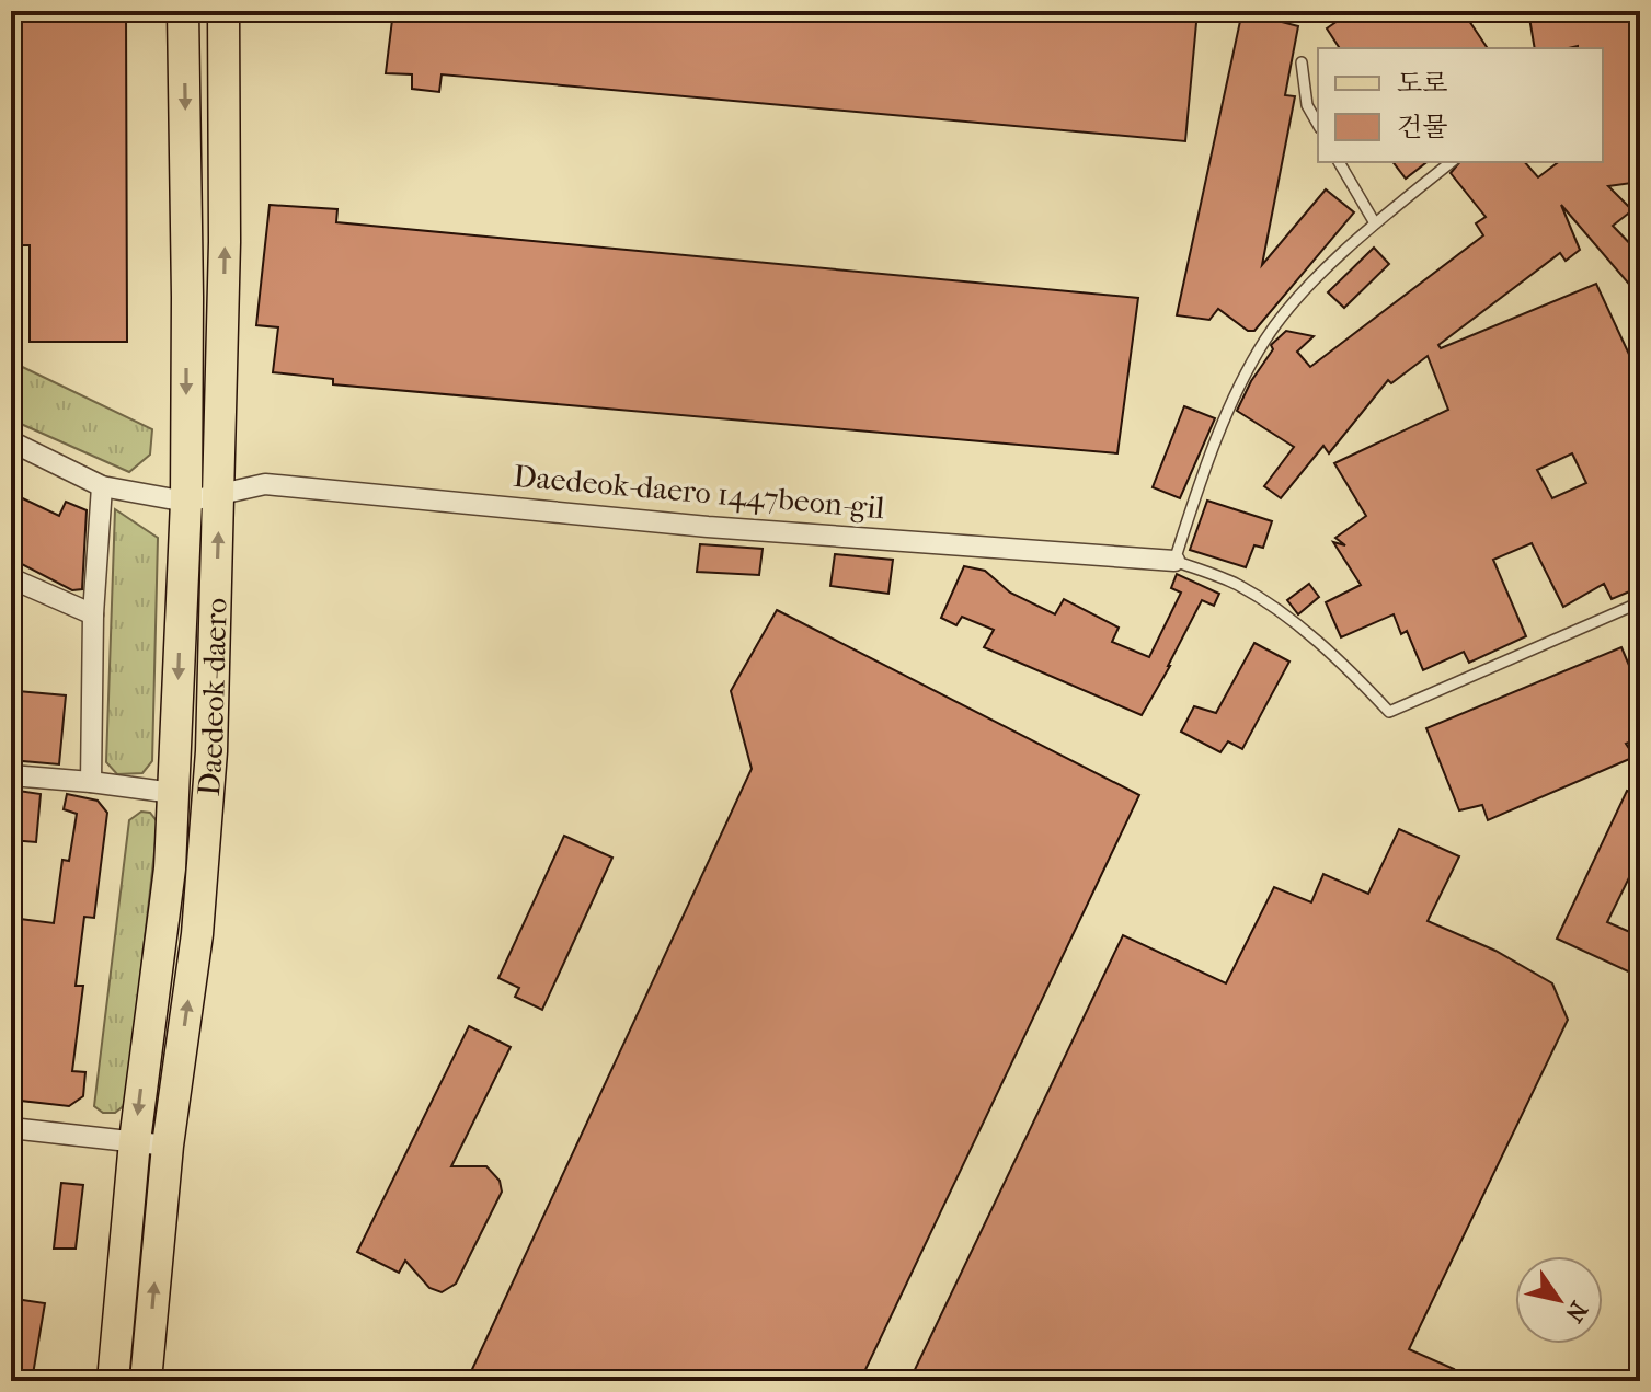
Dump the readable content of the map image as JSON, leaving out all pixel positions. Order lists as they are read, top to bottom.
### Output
{
  "streets": {
    "main road": ["Daedeok-daero"],
    "street": ["Daedeok-daero 1447beon-gil"]
  },
  "crossings": [
    ["Daedeok-daero 1447beon-gil", "Daedeok-daero"]
  ],
  "legend": ["도로", "건물"],
  "north": "bottom right"
}
